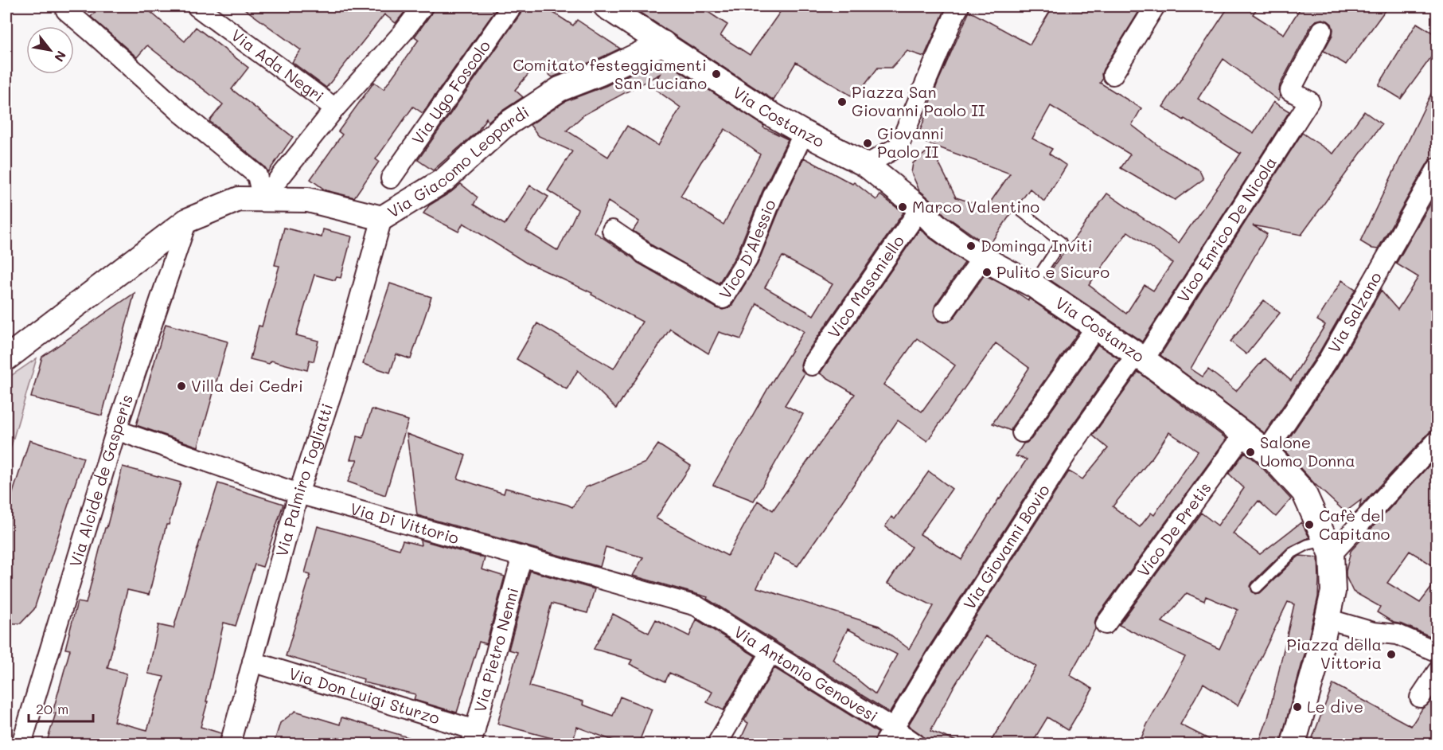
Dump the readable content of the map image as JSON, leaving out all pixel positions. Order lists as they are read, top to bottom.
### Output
{
  "streets": {
    "street": [
      "Via Ada Negri",
      "Via Ugo Foscolo",
      "Via Costanzo",
      "Via Giacomo Leopardi",
      "Vico Enrico De Nicola",
      "Vico D'Alessio",
      "Vico Masaniello",
      "Via Salzano",
      "Via Palmiro Togliatti",
      "Via Alcide de Gasperis",
      "Via Di Vittorio",
      "Vico De Pretis",
      "Via Giovanni Bovio",
      "Via Pietro Nenni",
      "Via Antonio Genovesi",
      "Via Don Luigi Sturzo"
    ]
  },
  "crossings": [
    ["Via Ada Negri", "Via Giacomo Leopardi"],
    ["Via Costanzo", "Via Giacomo Leopardi"],
    ["Via Costanzo", "Vico Enrico De Nicola"],
    ["Via Costanzo", "Vico D'Alessio"],
    ["Via Costanzo", "Vico Masaniello"],
    ["Via Costanzo", "Via Salzano"],
    ["Via Costanzo", "Vico De Pretis"],
    ["Via Costanzo", "Via Giovanni Bovio"],
    ["Via Giacomo Leopardi", "Via Palmiro Togliatti"],
    ["Via Giacomo Leopardi", "Via Alcide de Gasperis"],
    ["Vico Enrico De Nicola", "Via Giovanni Bovio"],
    ["Via Palmiro Togliatti", "Via Di Vittorio"],
    ["Via Palmiro Togliatti", "Via Don Luigi Sturzo"],
    ["Via Alcide de Gasperis", "Via Di Vittorio"],
    ["Via Di Vittorio", "Via Pietro Nenni"],
    ["Via Di Vittorio", "Via Antonio Genovesi"],
    ["Via Giovanni Bovio", "Via Antonio Genovesi"],
    ["Via Pietro Nenni", "Via Don Luigi Sturzo"]
  ],
  "places": [
    "Comitato festeggiamenti San Luciano",
    "Piazza San Giovanni Paolo II",
    "Giovanni Paolo II",
    "Marco Valentino",
    "Dominga Inviti",
    "Pulito e Sicuro",
    "Villa dei Cedri",
    "Salone Uomo Donna",
    "Cafè del Capitano",
    "Piazza della Vittoria",
    "Le dive"
  ],
  "scale_bar": "20 m",
  "north": "bottom right"
}
